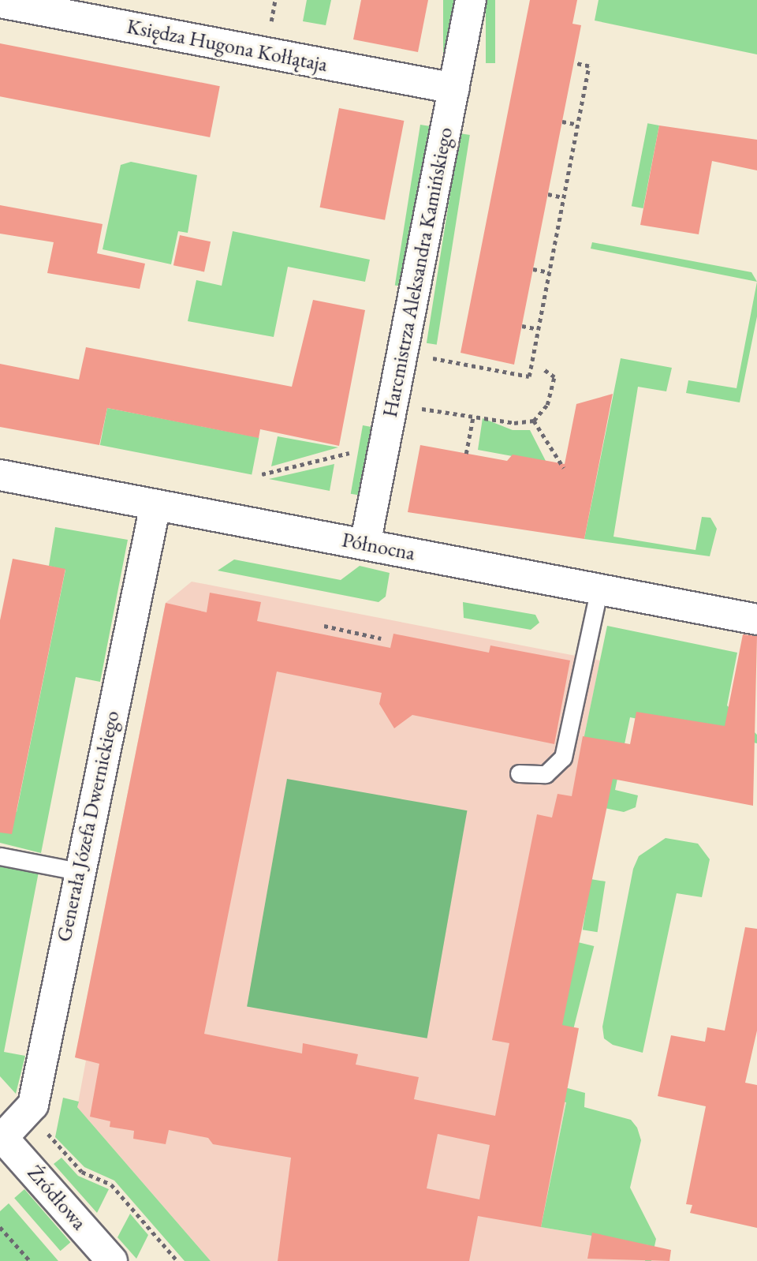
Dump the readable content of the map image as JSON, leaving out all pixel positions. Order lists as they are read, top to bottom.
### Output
{
  "streets": {
    "street": [
      "Księdza Hugona Kołłątaja",
      "Harcmistrza Aleksandra Kamińskiego",
      "Północna",
      "Generała Józefa Dwernickiego",
      "Źródłowa"
    ]
  },
  "crossings": [
    ["Księdza Hugona Kołłątaja", "Harcmistrza Aleksandra Kamińskiego"],
    ["Harcmistrza Aleksandra Kamińskiego", "Północna"],
    ["Północna", "Generała Józefa Dwernickiego"],
    ["Generała Józefa Dwernickiego", "Źródłowa"]
  ]
}
